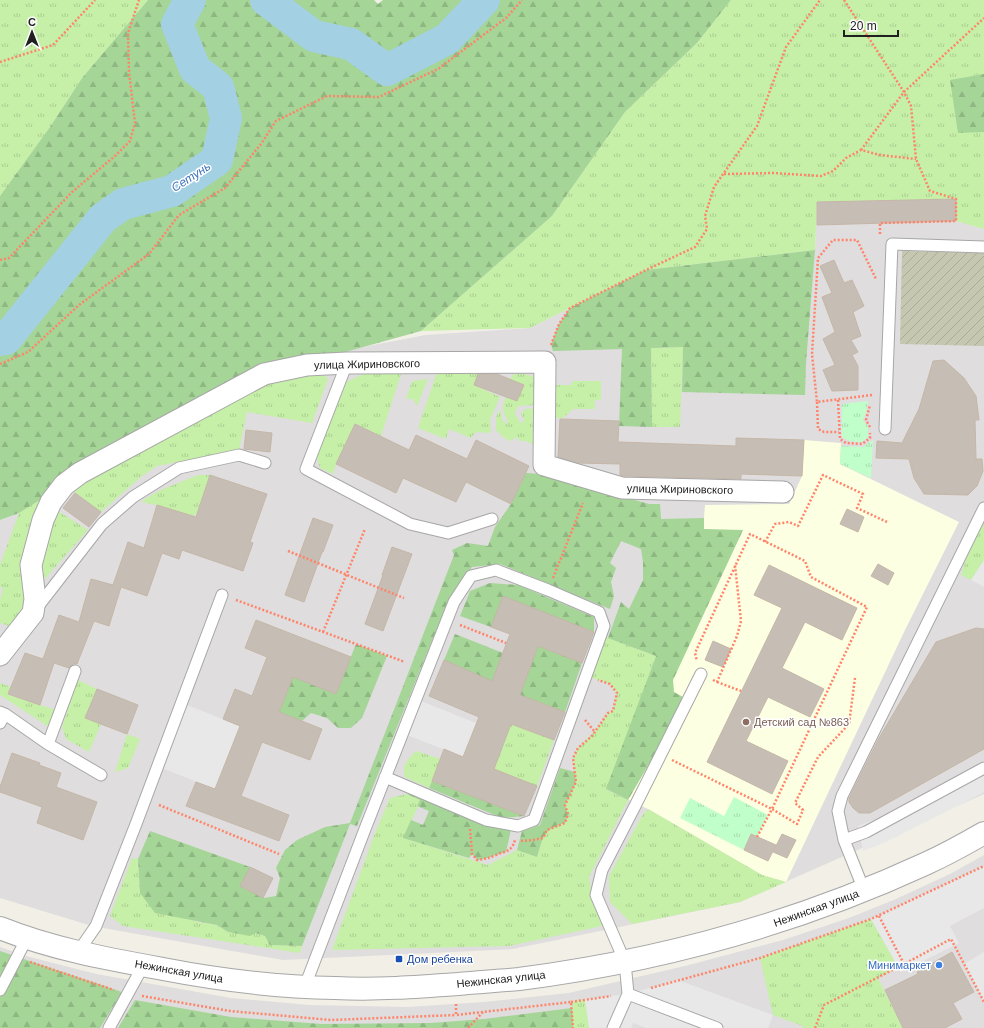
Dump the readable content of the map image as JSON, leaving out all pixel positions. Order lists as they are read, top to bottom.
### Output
{
  "streets": {
    "street": ["улица Жириновского", "Нежинская улица"]
  },
  "water": ["Сетунь"],
  "places": {
    "other": ["Детский сад №863", "Минимаркет"],
    "transit": ["Дом ребенка"]
  },
  "scale_bar": "20 m",
  "north": "top"
}
